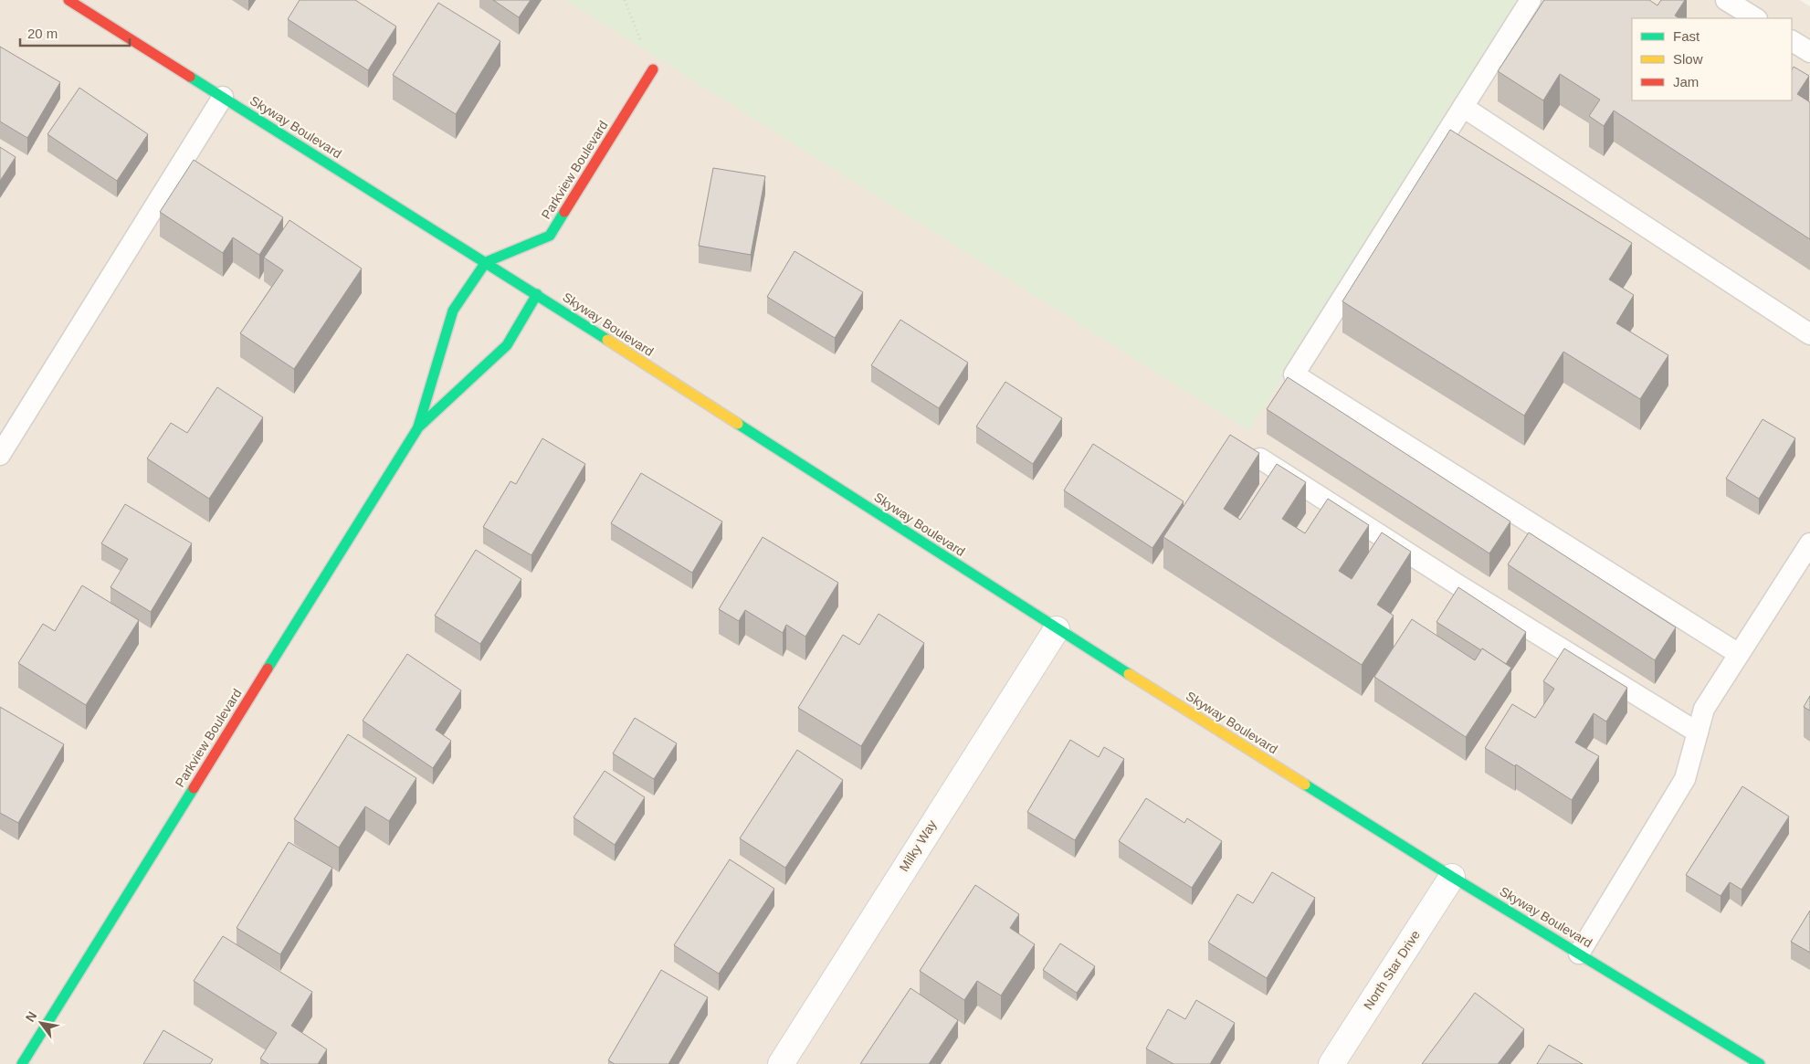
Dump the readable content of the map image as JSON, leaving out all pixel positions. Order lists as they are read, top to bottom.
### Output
{
  "streets": {
    "street": [
      "Skyway Boulevard",
      "Parkview Boulevard",
      "Milky Way",
      "North Star Drive"
    ]
  },
  "crossings": [
    ["Skyway Boulevard", "Parkview Boulevard"],
    ["Skyway Boulevard", "Milky Way"],
    ["Skyway Boulevard", "North Star Drive"]
  ],
  "legend": ["Fast", "Slow", "Jam"],
  "scale_bar": "20 m",
  "north": "top left"
}
